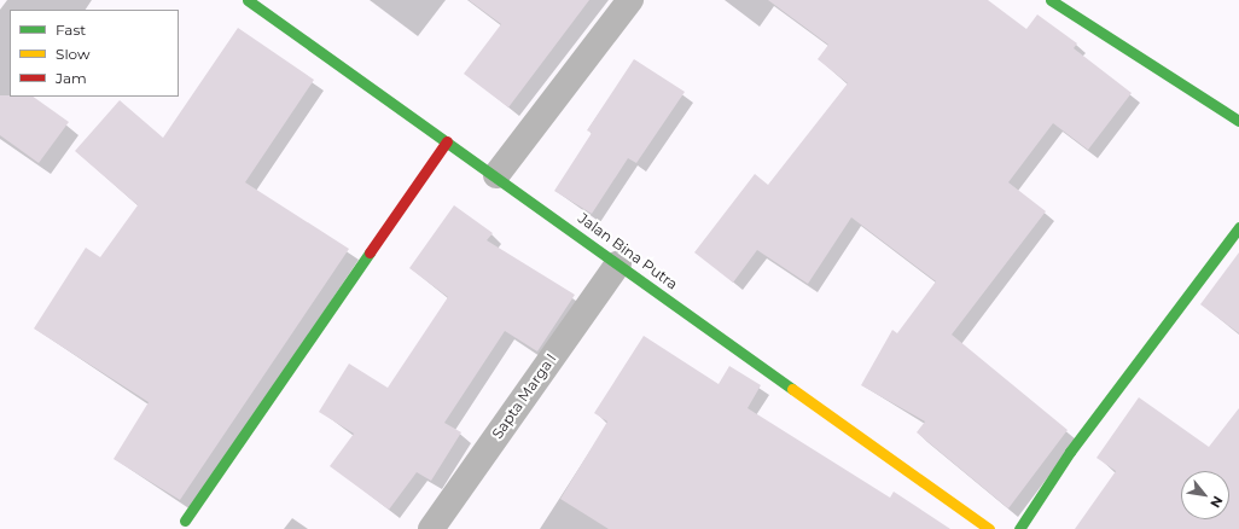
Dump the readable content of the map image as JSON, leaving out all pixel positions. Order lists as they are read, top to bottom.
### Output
{
  "streets": {
    "street": ["Jalan Bina Putra", "Sapta Marga I"]
  },
  "crossings": [
    ["Jalan Bina Putra", "Sapta Marga I"]
  ],
  "legend": ["Fast", "Slow", "Jam"],
  "north": "bottom right"
}
